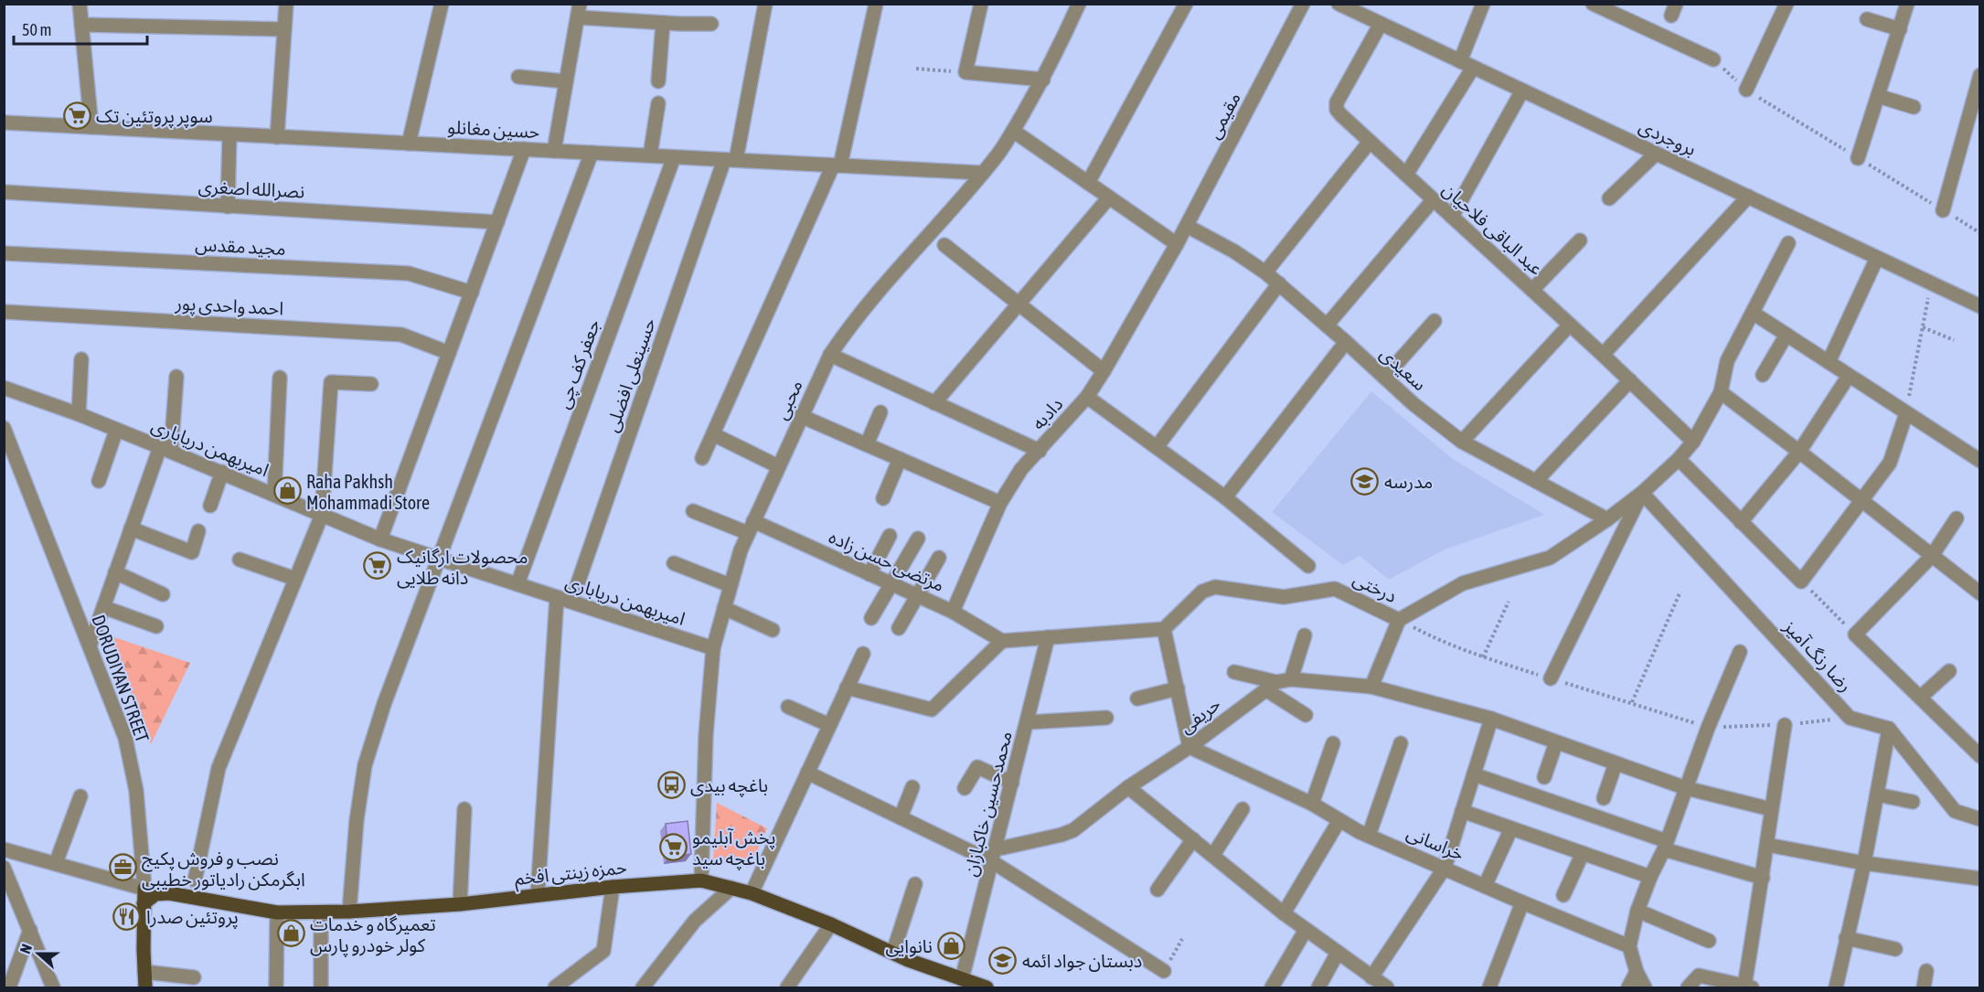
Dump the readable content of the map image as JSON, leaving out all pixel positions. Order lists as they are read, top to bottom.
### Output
{
  "streets": {
    "main road": ["DORUDIYAN STREET", "حمزه زینتی افخم"],
    "street": [
      "مقیمی",
      "حسین مغانلو",
      "بروجردی",
      "نصرالله اصغری",
      "عبد الباقی فلاحیان",
      "مجید مقدس",
      "احمد واحدی پور",
      "جعفر کف چی",
      "سعیدی",
      "حسینعلی افضلی",
      "محبی",
      "دادبه",
      "امیربهمن دریاباری",
      "مرتضی حسن زاده",
      "درختی",
      "رضا رنگ آمیز",
      "حریفی",
      "محمدحسین خاکبازان",
      "خراسانی"
    ]
  },
  "crossings": [
    ["مقیمی", "سعیدی"],
    ["مقیمی", "دادبه"],
    ["حسین مغانلو", "جعفر کف چی"],
    ["حسین مغانلو", "حسینعلی افضلی"],
    ["حسین مغانلو", "محبی"],
    ["بروجردی", "عبد الباقی فلاحیان"],
    ["عبد الباقی فلاحیان", "درختی"],
    ["جعفر کف چی", "امیربهمن دریاباری"],
    ["سعیدی", "درختی"],
    ["حسینعلی افضلی", "امیربهمن دریاباری"],
    ["محبی", "امیربهمن دریاباری"],
    ["محبی", "مرتضی حسن زاده"],
    ["محبی", "حمزه زینتی افخم"],
    ["دادبه", "مرتضی حسن زاده"],
    ["درختی", "رضا رنگ آمیز"],
    ["DORUDIYAN STREET", "حمزه زینتی افخم"],
    ["حریفی", "محمدحسین خاکبازان"],
    ["حریفی", "خراسانی"],
    ["محمدحسین خاکبازان", "حمزه زینتی افخم"]
  ],
  "places": {
    "supermarket": ["سوپر پروتئین تک", "محصولات ارگانیک دانه طلایی", "پخش آبلیمو باغچه سید"],
    "school or university": ["مدرسه", "دبستان جواد ائمه"],
    "shop": ["Raha Pakhsh Mohammadi Store", "تعمیرگاه و خدمات کولر خودرو پارس", "نانوایی"],
    "bus stop": ["باغچه بیدی"],
    "office": ["نصب و فروش پکیج ابگرمکن رادیاتور خطیبی"],
    "restaurant": ["پروتئین صدرا"]
  },
  "scale_bar": "50 m",
  "north": "left"
}
